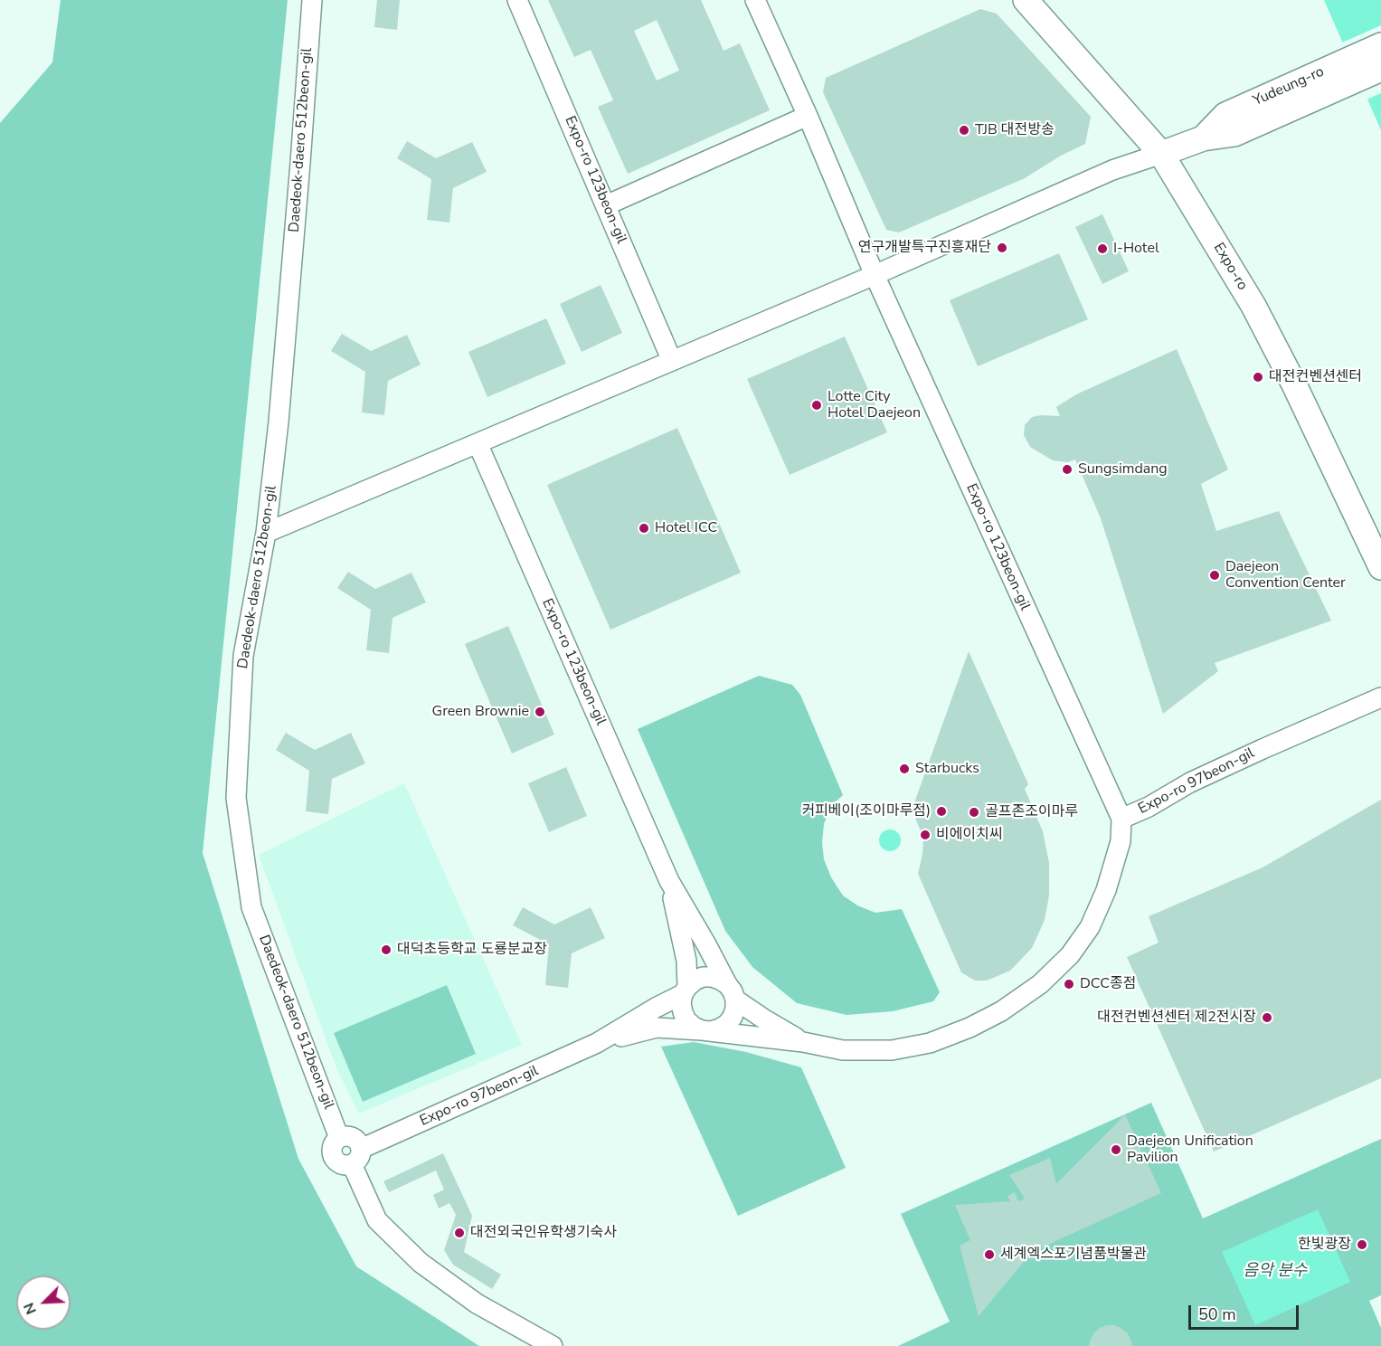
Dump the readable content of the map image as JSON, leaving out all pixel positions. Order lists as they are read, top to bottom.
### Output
{
  "streets": {
    "main road": ["Yudeung-ro", "Expo-ro"],
    "street": ["Daedeok-daero 512beon-gil", "Expo-ro 123beon-gil", "Expo-ro 97beon-gil"]
  },
  "crossings": [
    ["Yudeung-ro", "Expo-ro"],
    ["Daedeok-daero 512beon-gil", "Expo-ro 97beon-gil"],
    ["Expo-ro 123beon-gil", "Expo-ro 97beon-gil"]
  ],
  "water": ["음악 분수"],
  "places": [
    "TJB 대전방송",
    "연구개발특구진흥재단",
    "I-Hotel",
    "대전컨벤션센터",
    "Lotte City Hotel Daejeon",
    "Sungsimdang",
    "Hotel ICC",
    "Daejeon Convention Center",
    "Green Brownie",
    "Starbucks",
    "커피베이(조이마루점)",
    "골프존조이마루",
    "비에이치씨",
    "대덕초등학교 도룡분교장",
    "DCC종점",
    "대전컨벤션센터 제2전시장",
    "Daejeon Unification Pavilion",
    "대전외국인유학생기숙사",
    "한빛광장",
    "세계엑스포기념품박물관"
  ],
  "scale_bar": "50 m",
  "north": "bottom left"
}
